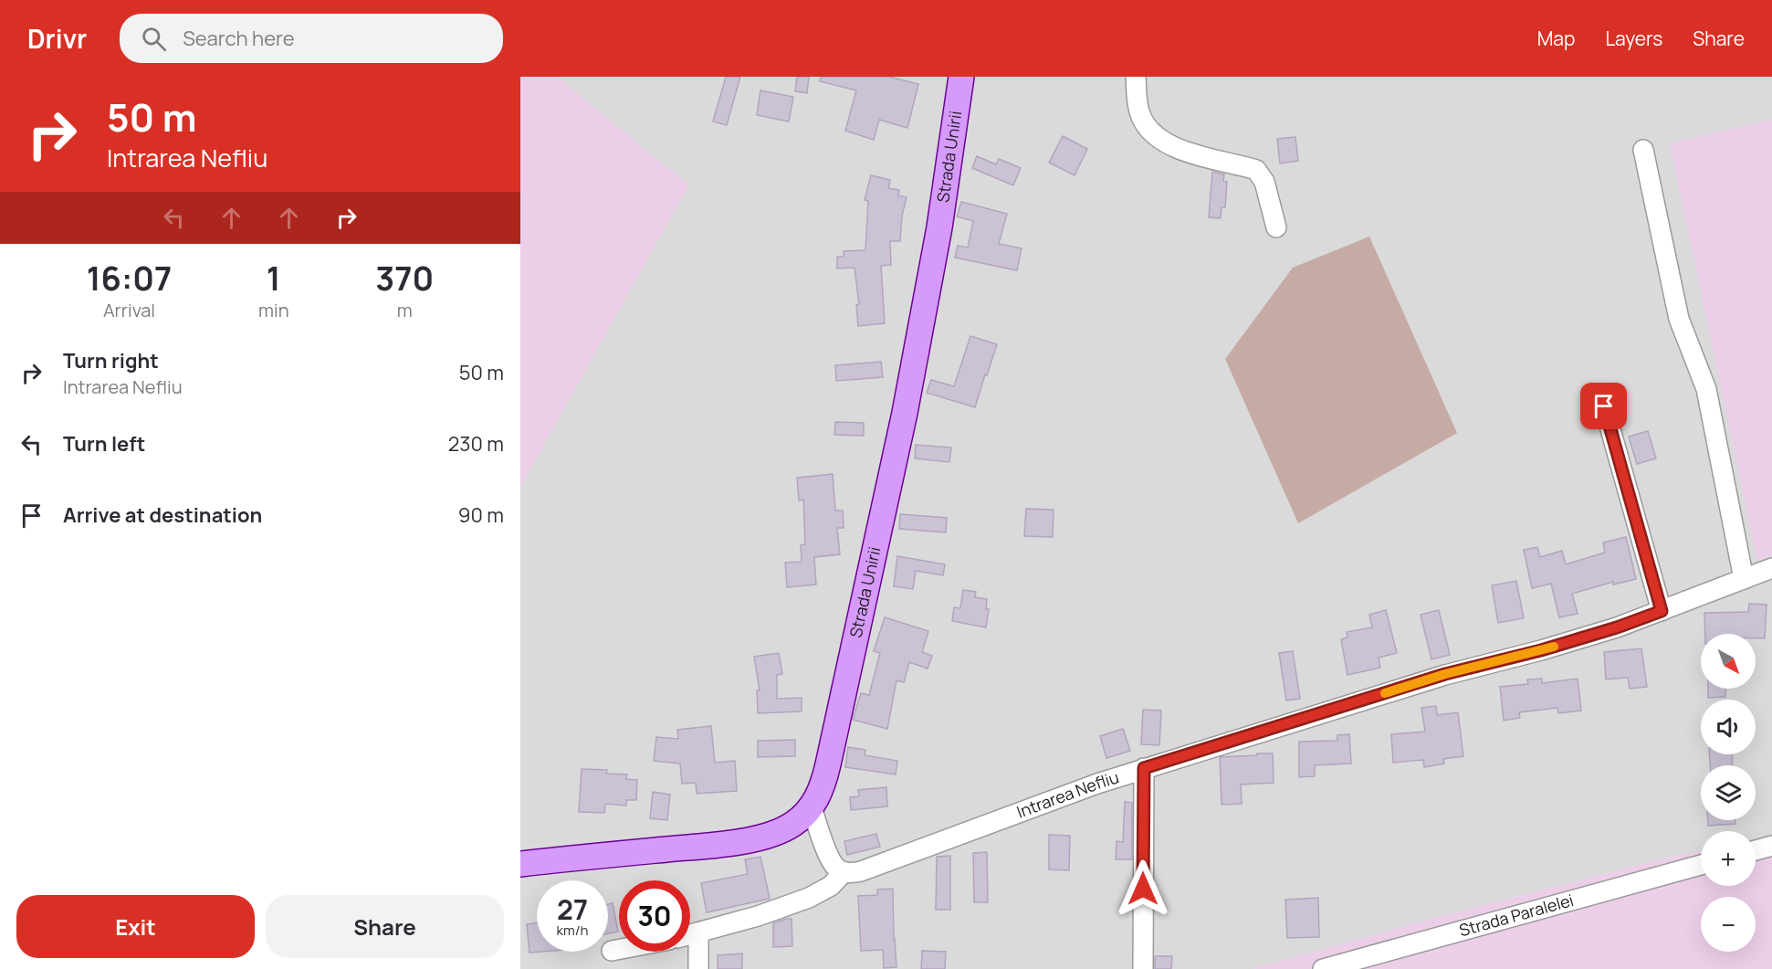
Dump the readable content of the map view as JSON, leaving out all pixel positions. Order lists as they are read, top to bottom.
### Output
{
  "streets": {
    "main road": ["Strada Unirii"],
    "street": ["Intrarea Nefliu", "Strada Paralelei"]
  },
  "north": "bottom right",
  "page": {
    "header": "Drivr",
    "search": "Search here",
    "nav": ["Map", "Layers", "Share"],
    "turn": ["50 m", "Intrarea Nefliu"],
    "eta": [
      "16:07",
      "Arrival",
      "1",
      "min",
      "370",
      "m"
    ],
    "list": [
      {
        "name": "Turn right",
        "note": "Intrarea Nefliu",
        "value": "50 m"
      },
      {
        "name": "Turn left",
        "value": "230 m"
      },
      {
        "name": "Arrive at destination",
        "value": "90 m"
      }
    ],
    "map_buttons": ["+", "−"],
    "speed": "27 km/h",
    "limit": "30",
    "buttons": ["Exit", "Share"]
  }
}
